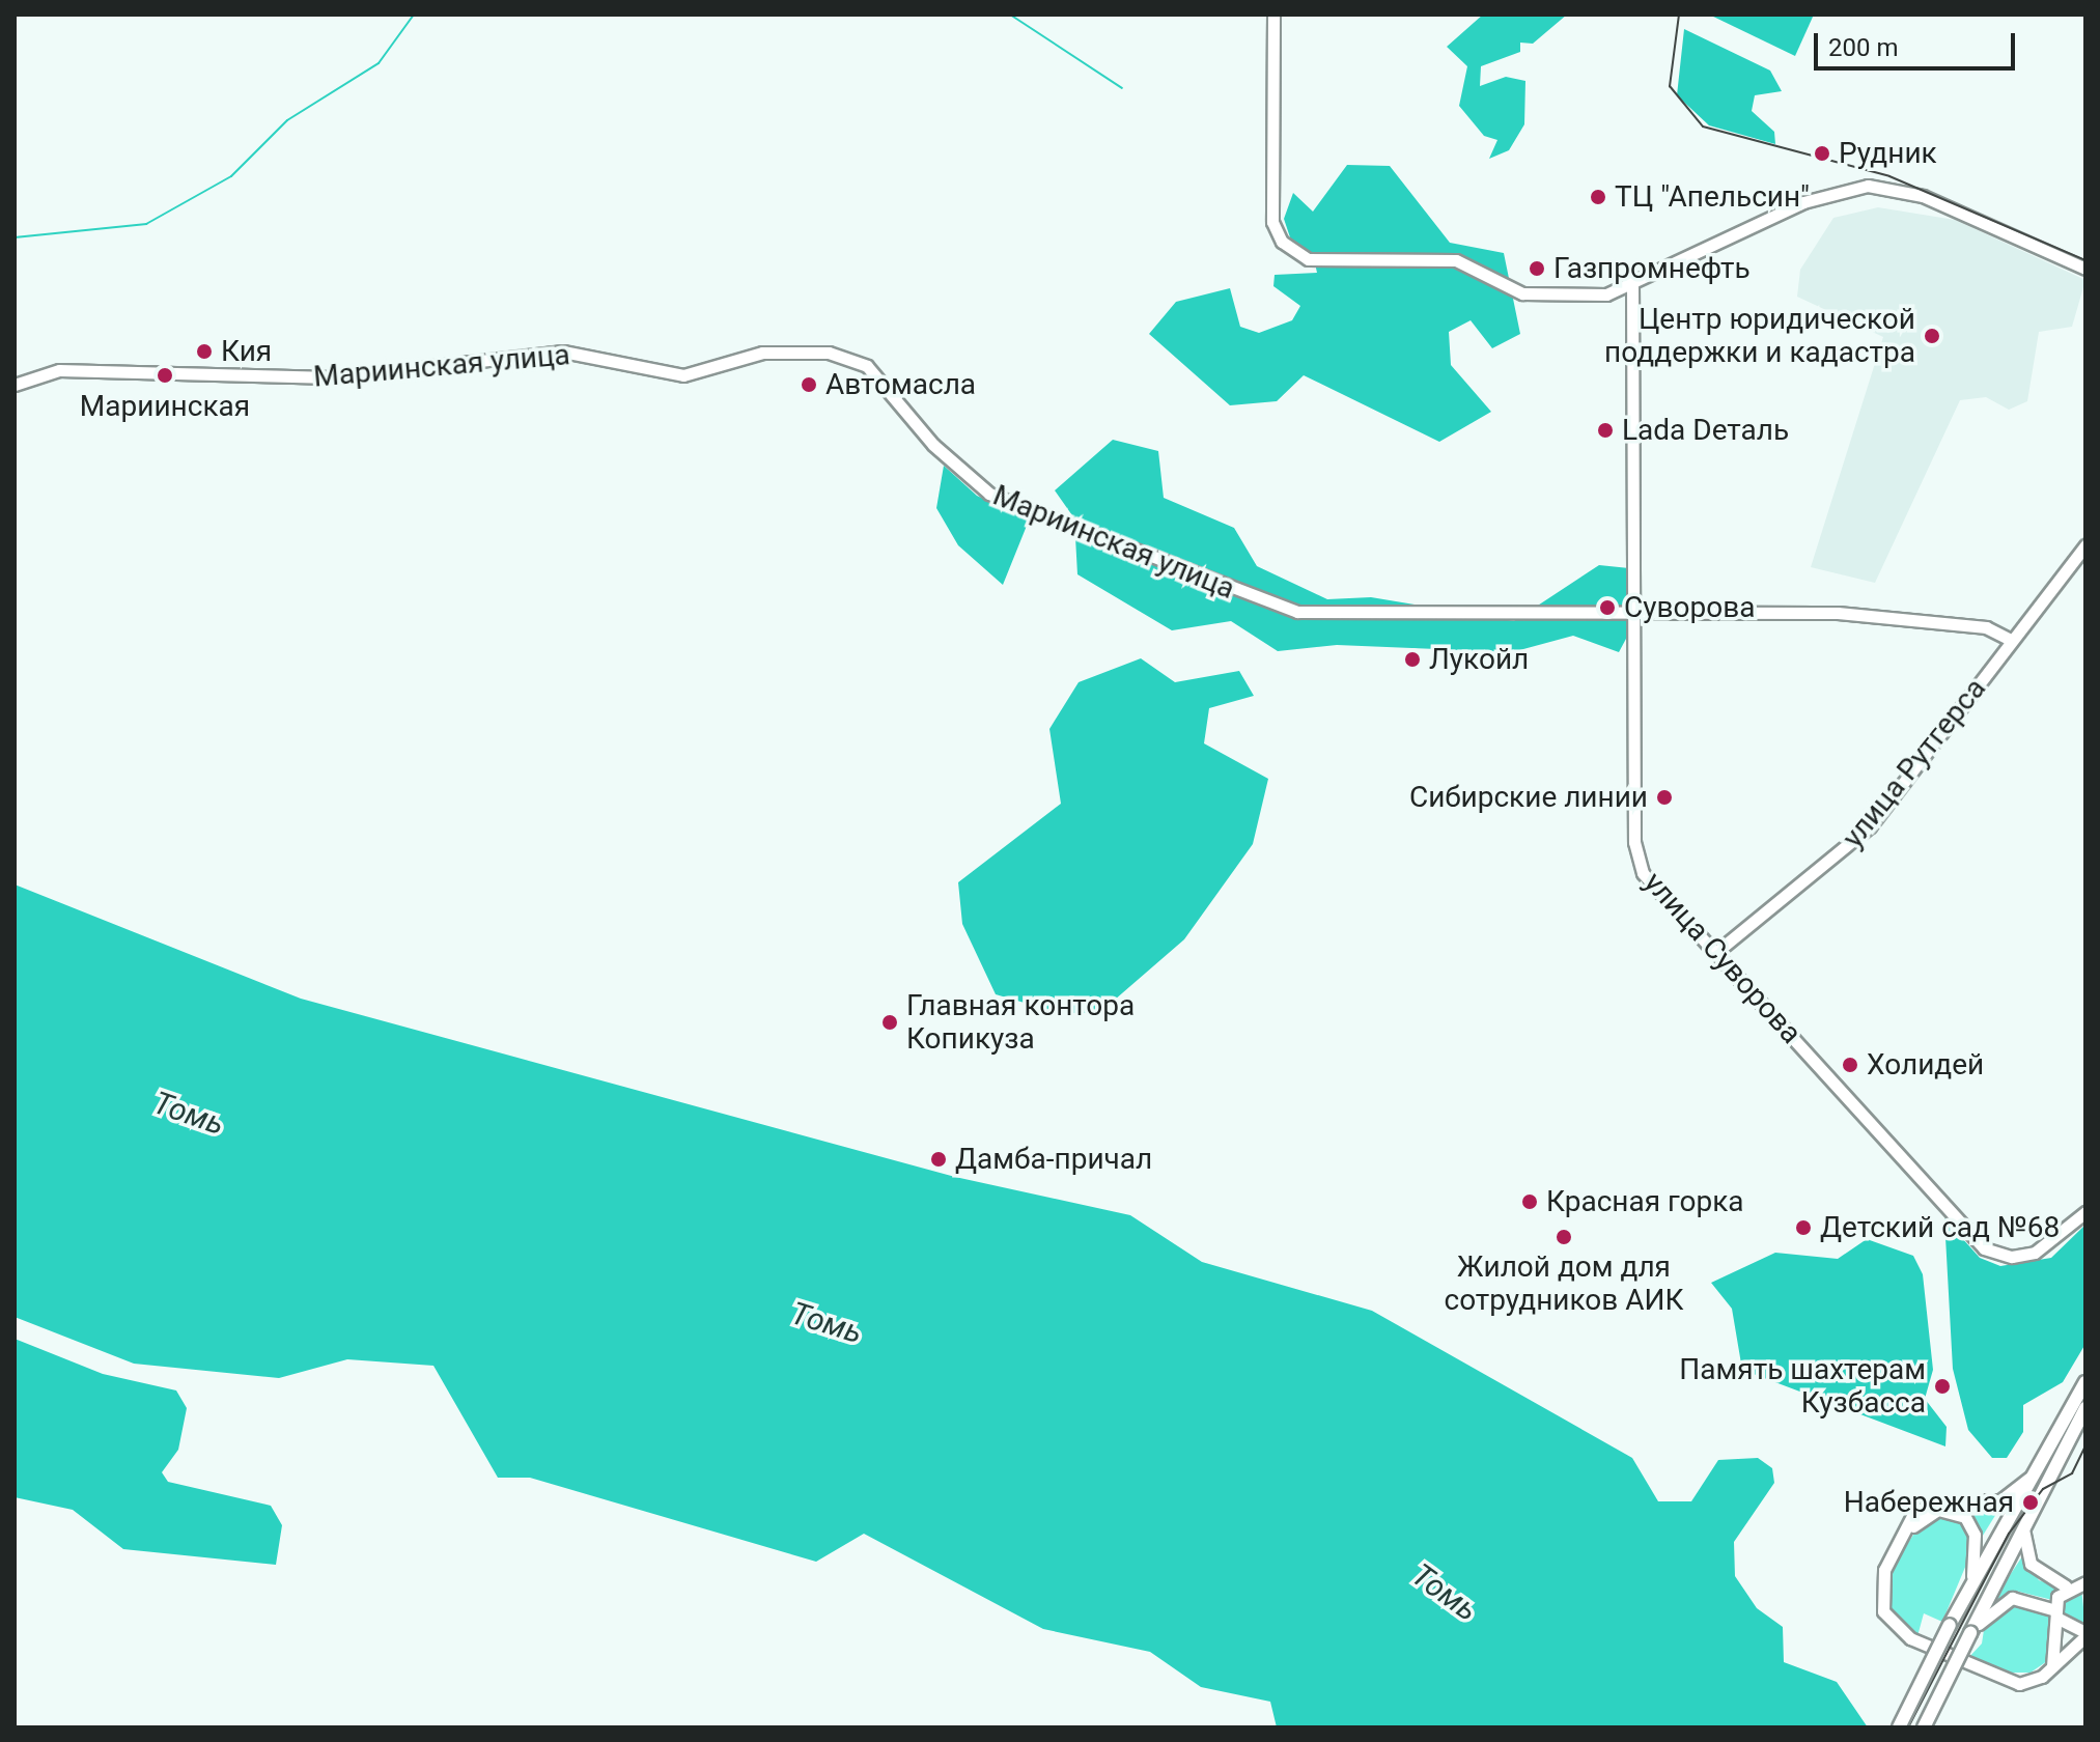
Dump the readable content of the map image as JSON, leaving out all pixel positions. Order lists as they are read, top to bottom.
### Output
{
  "streets": {
    "main road": ["Мариинская улица", "улица Рутгерса", "улица Суворова"]
  },
  "crossings": [
    ["Мариинская улица", "улица Рутгерса"],
    ["Мариинская улица", "улица Суворова"],
    ["улица Рутгерса", "улица Суворова"]
  ],
  "water": ["Томь"],
  "places": [
    "Рудник",
    "ТЦ \"Апельсин\"",
    "Газпромнефть",
    "Центр юридической поддержки и кадастра",
    "Кия",
    "Мариинская",
    "Автомасла",
    "Lada Dеталь",
    "Суворова",
    "Лукойл",
    "Сибирские линии",
    "Главная контора Копикуза",
    "Холидей",
    "Дамба-причал",
    "Красная горка",
    "Детский сад №68",
    "Жилой дом для сотрудников АИК",
    "Память шахтерам Кузбасса",
    "Набережная"
  ],
  "scale_bar": "200 m"
}
